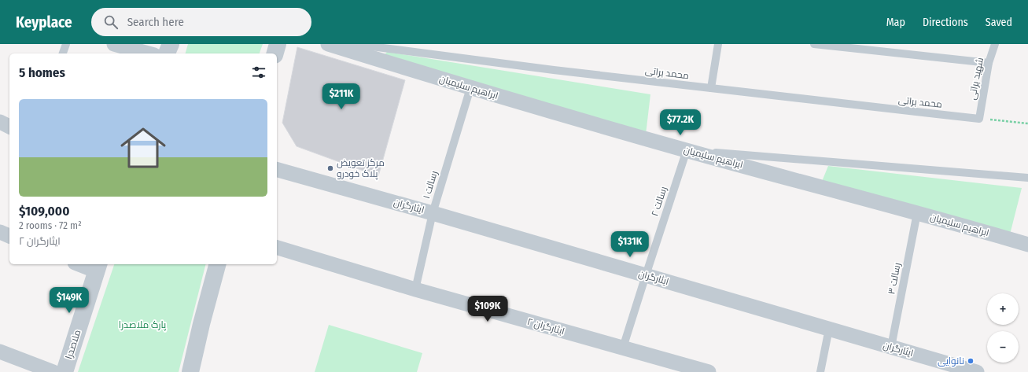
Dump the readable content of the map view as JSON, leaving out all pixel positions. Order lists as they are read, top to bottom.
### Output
{
  "streets": {
    "street": [
      "ابراهیم سلیمیان",
      "ایثارگران",
      "ایثارگران ۲",
      "ملاصدرا"
    ],
    "lane": [
      "محمد براتی",
      "شهید براتی",
      "رسالت ۱",
      "رسالت ۲",
      "رسالت ۳"
    ]
  },
  "crossings": [
    ["محمد براتی", "شهید براتی"],
    ["ابراهیم سلیمیان", "رسالت ۱"],
    ["ابراهیم سلیمیان", "رسالت ۲"],
    ["ابراهیم سلیمیان", "رسالت ۳"],
    ["رسالت ۱", "ایثارگران"],
    ["رسالت ۱", "ایثارگران ۲"],
    ["رسالت ۲", "ایثارگران"],
    ["رسالت ۲", "ایثارگران ۲"],
    ["ایثارگران", "رسالت ۳"]
  ],
  "parks": ["پارک ملاصدرا"],
  "places": ["مرکز تعویض پلاک خودرو", "نانوایی"],
  "page": {
    "header": "Keyplace",
    "search": "Search here",
    "nav": ["Map", "Directions", "Saved"],
    "heading": "5 homes",
    "price": [
      "$211K",
      "$77.2K",
      "$131K",
      "$149K",
      "$109K"
    ],
    "list": [
      {
        "name": "$109,000",
        "note": "2 rooms · 72 m² · ایثارگران ۲"
      }
    ],
    "map_buttons": ["+", "−"]
  }
}
